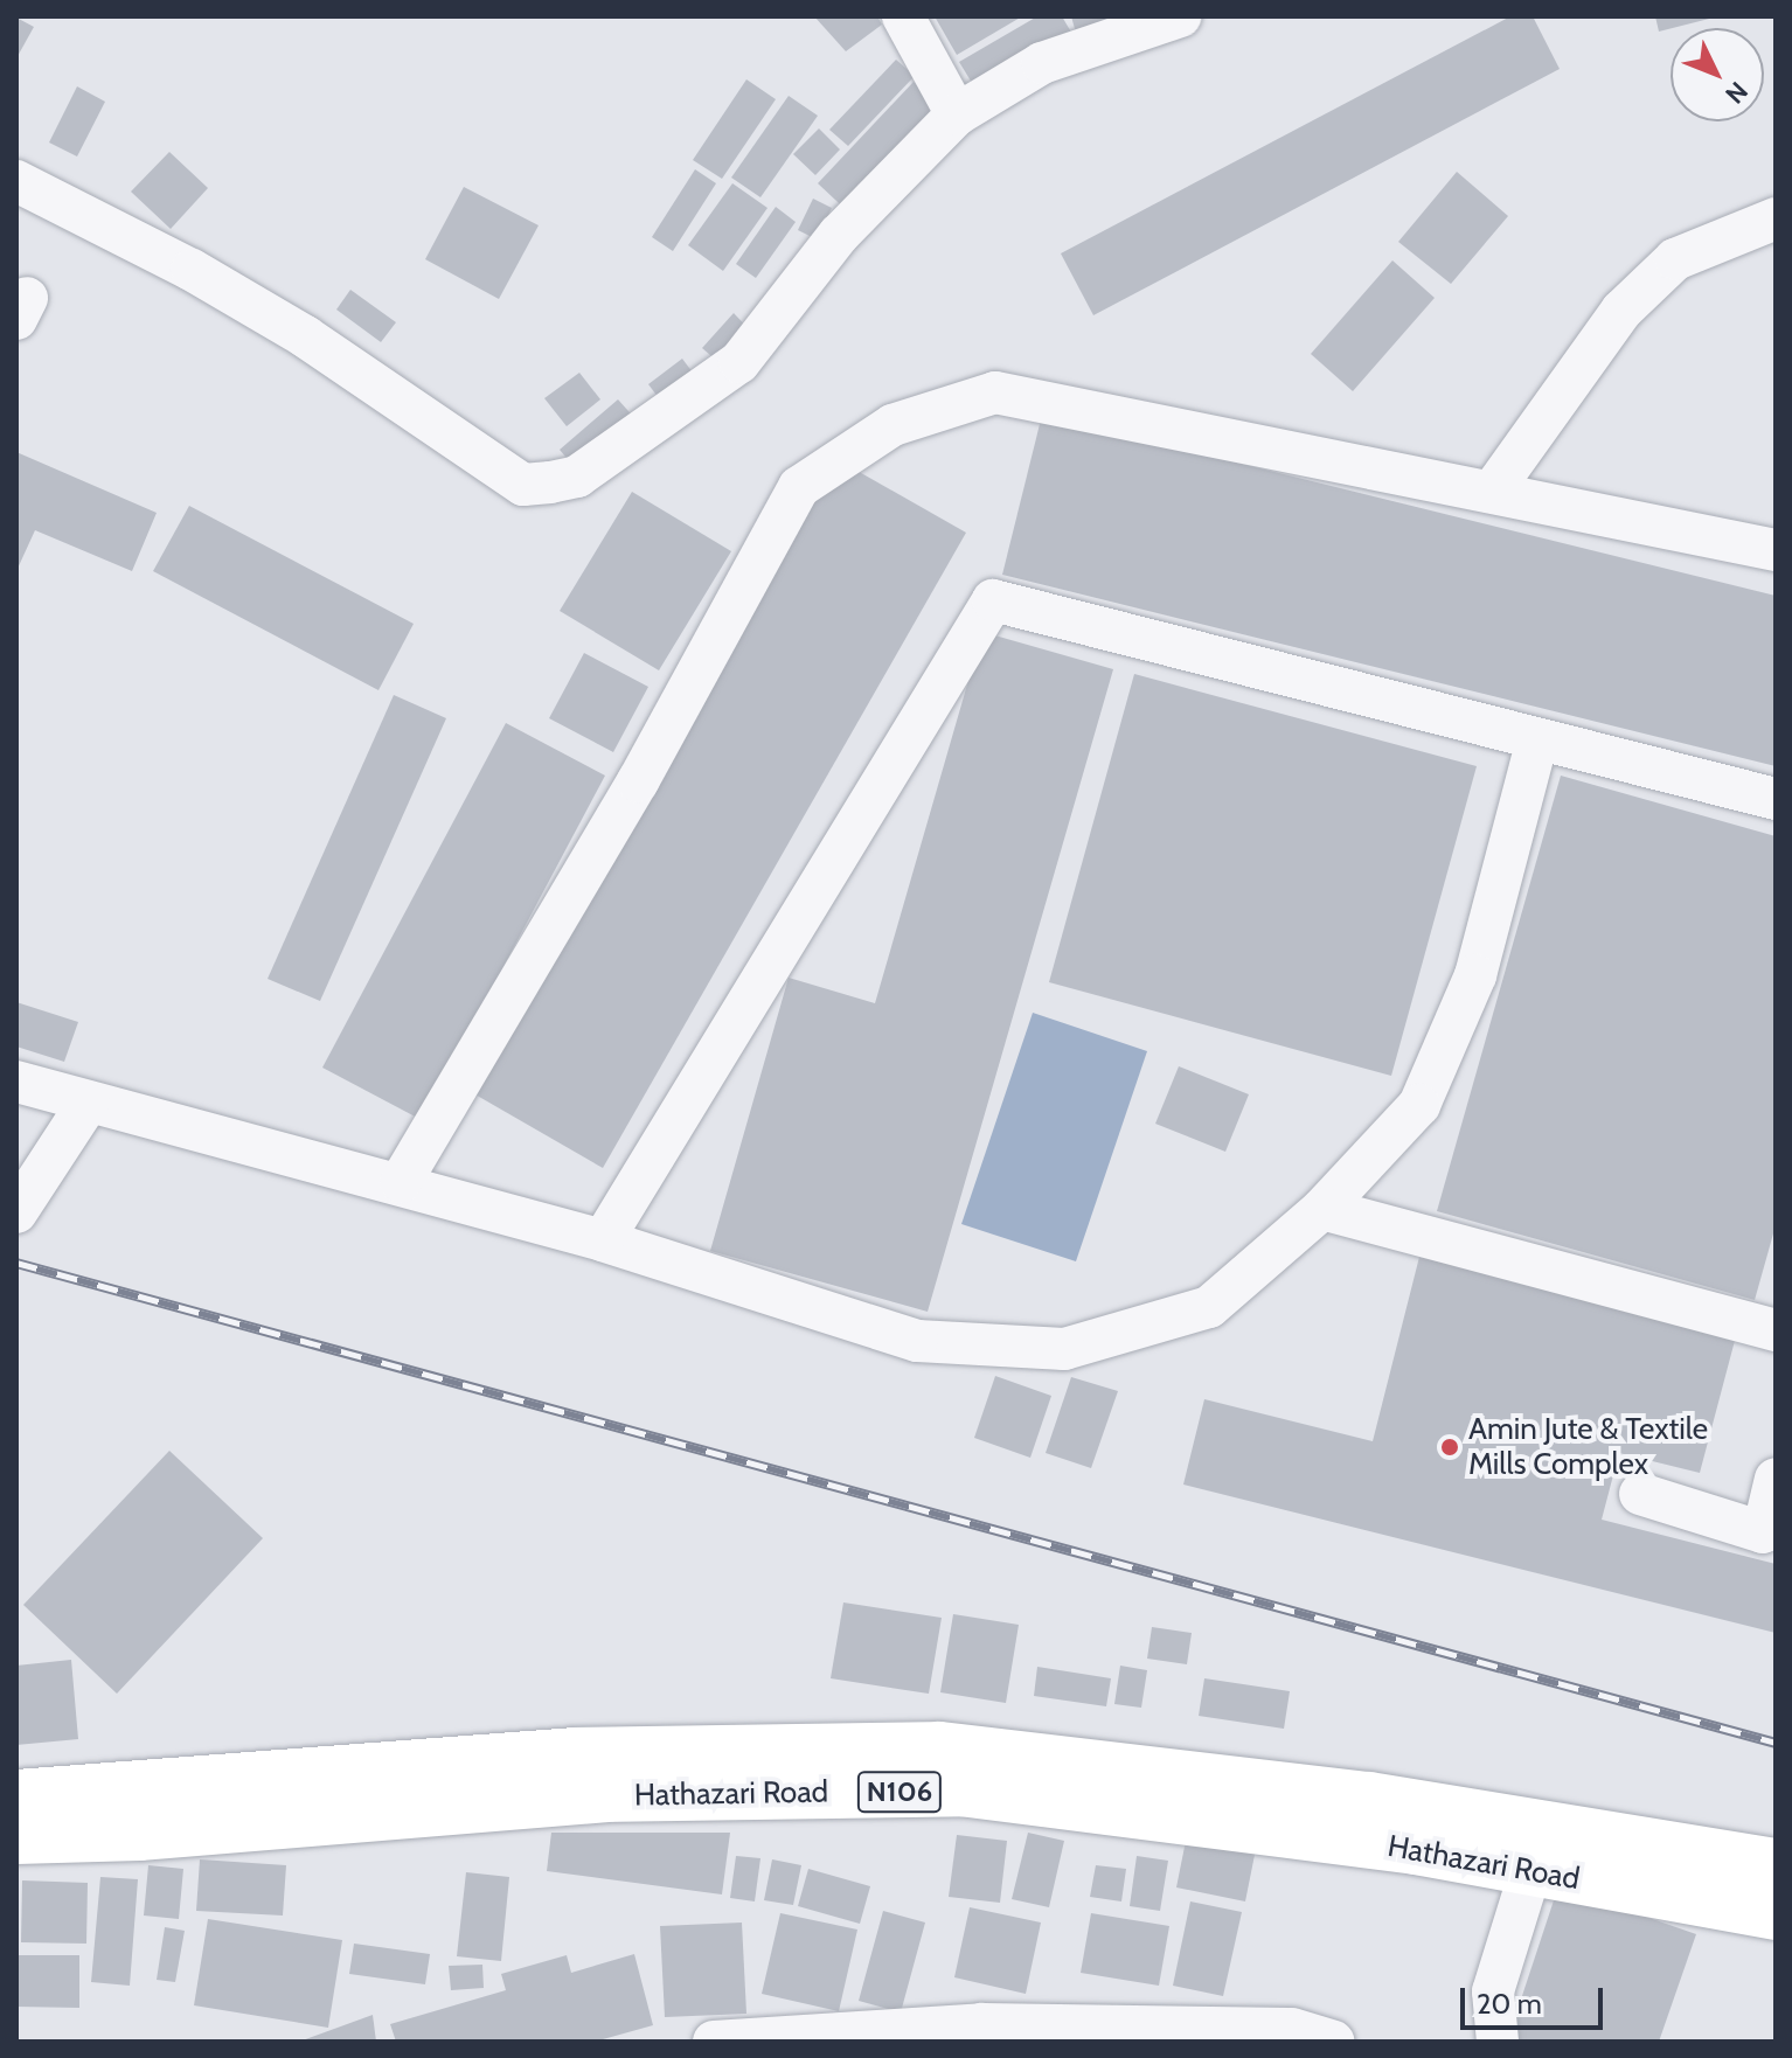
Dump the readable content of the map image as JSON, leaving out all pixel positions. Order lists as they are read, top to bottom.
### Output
{
  "streets": {
    "highway": ["N106", "Hathazari Road"]
  },
  "places": ["Amin Jute & Textile Mills Complex"],
  "scale_bar": "20 m",
  "north": "bottom right"
}
